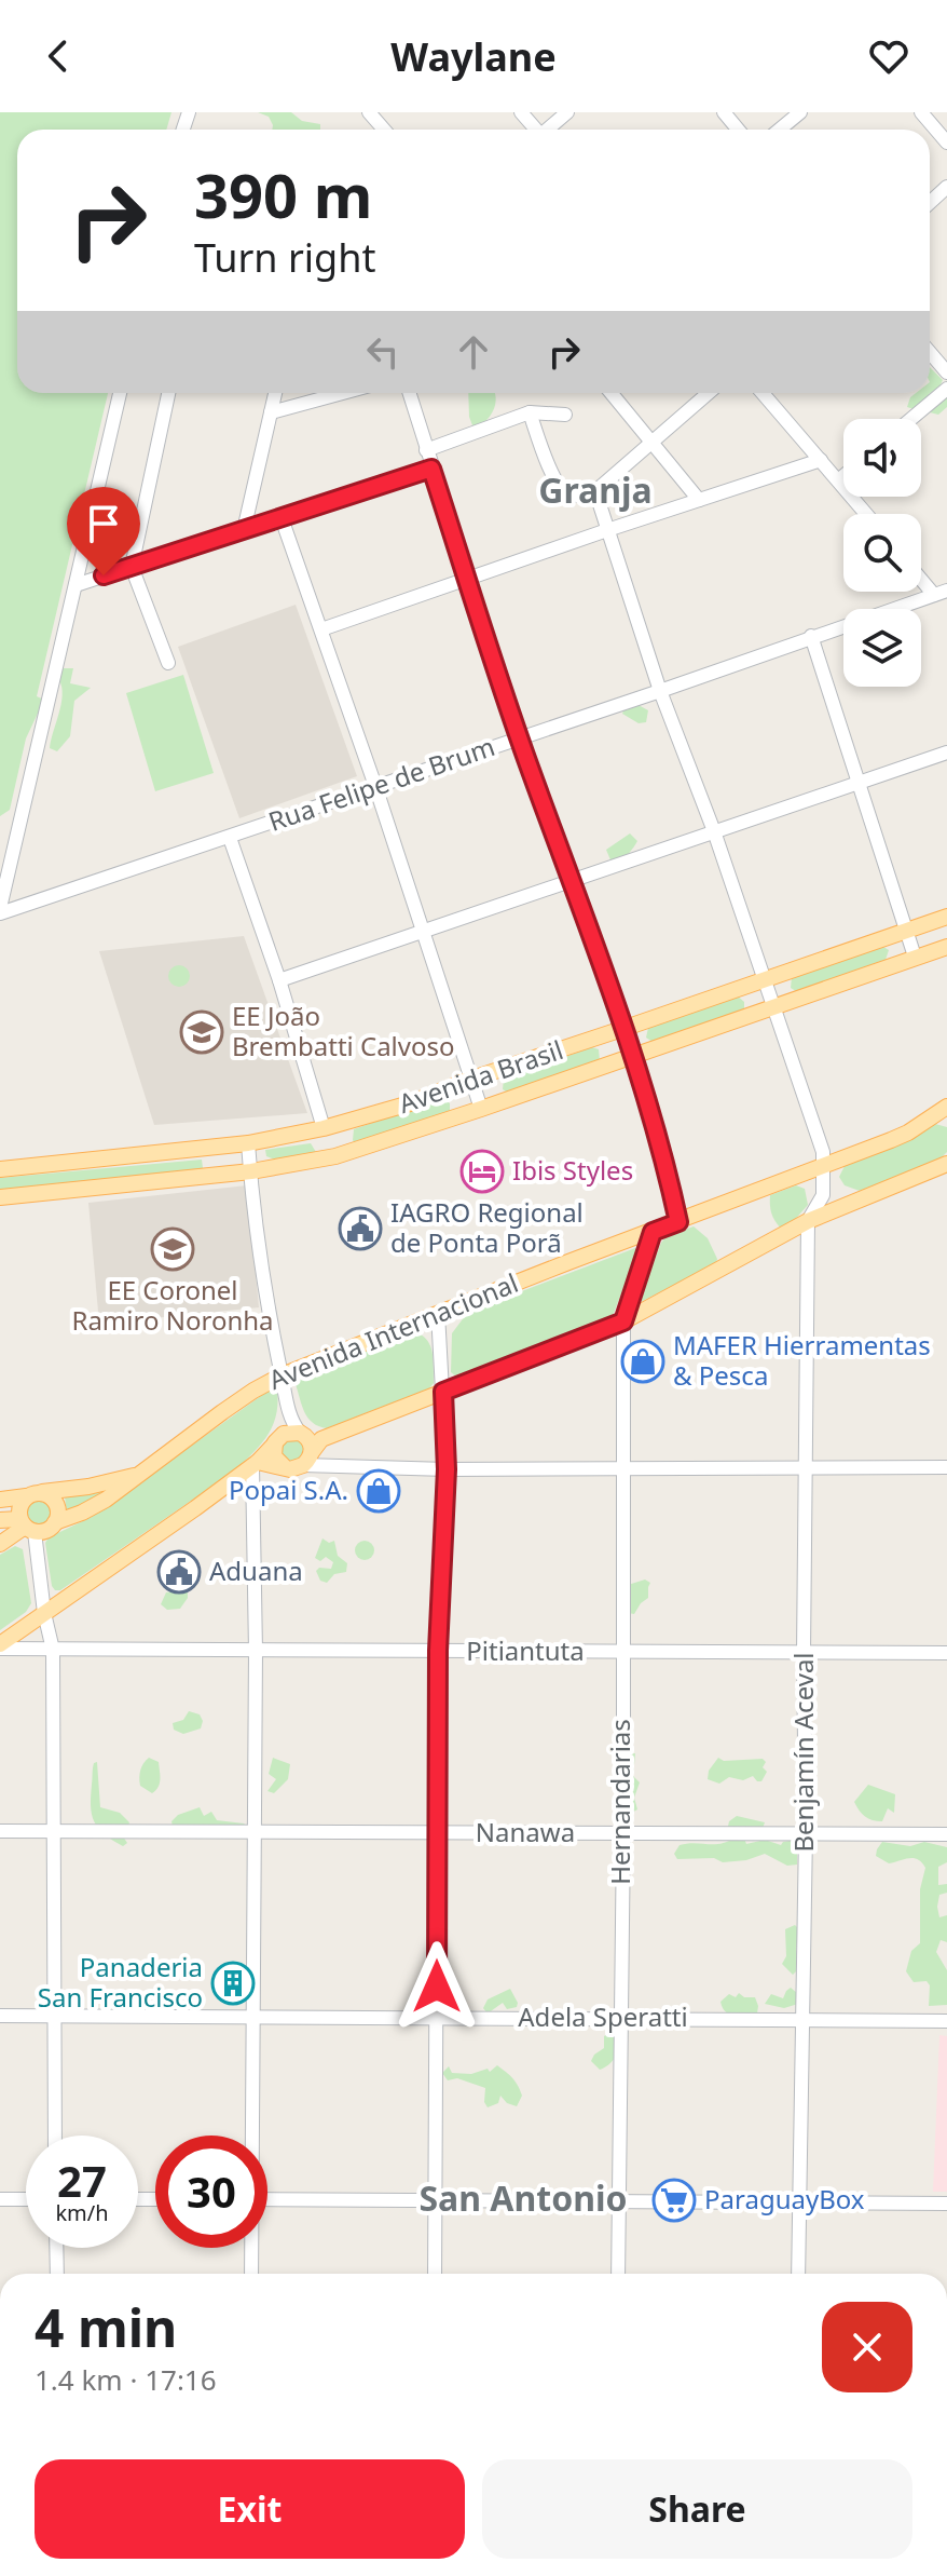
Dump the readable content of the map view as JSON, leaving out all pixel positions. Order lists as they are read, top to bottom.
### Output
{
  "streets": {
    "main road": ["Avenida Brasil", "Avenida Internacional"],
    "street": [
      "Rua Felipe de Brum",
      "Pitiantuta",
      "Benjamín Aceval",
      "Hernandarias",
      "Nanawa",
      "Adela Speratti"
    ]
  },
  "crossings": [
    ["Avenida Internacional", "Hernandarias"],
    ["Pitiantuta", "Benjamín Aceval"],
    ["Pitiantuta", "Hernandarias"],
    ["Benjamín Aceval", "Nanawa"],
    ["Benjamín Aceval", "Adela Speratti"],
    ["Hernandarias", "Nanawa"],
    ["Hernandarias", "Adela Speratti"]
  ],
  "districts": ["Granja", "San Antonio"],
  "places": {
    "school or university": ["EE João Brembatti Calvoso", "EE Coronel Ramiro Noronha"],
    "hotel": ["Ibis Styles"],
    "public building": ["IAGRO Regional de Ponta Porã", "Aduana"],
    "shop": ["MAFER Hierramentas & Pesca", "Popai S.A."],
    "building": ["Panaderia San Francisco"],
    "supermarket": ["ParaguayBox"]
  },
  "page": {
    "header": "Waylane",
    "turn": ["390 m", "Turn right"],
    "speed": "27 km/h",
    "limit": "30",
    "heading": ["4 min", "1.4 km · 17:16"],
    "buttons": ["Exit", "Share"]
  }
}
